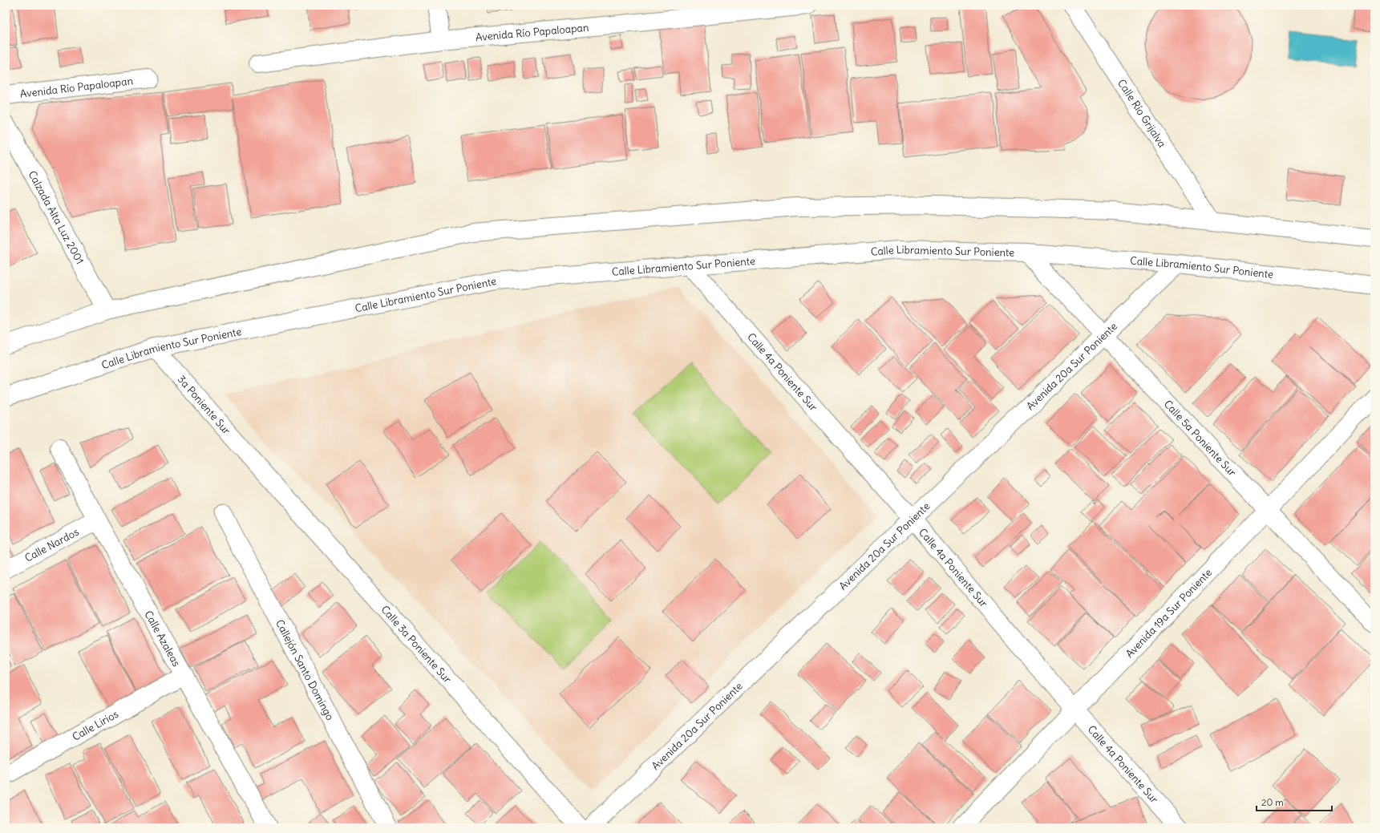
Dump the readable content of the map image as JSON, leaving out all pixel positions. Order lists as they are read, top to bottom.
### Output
{
  "streets": {
    "street": [
      "Avenida Río Papaloapan",
      "Calle Río Grijalva",
      "Calzada Alta Luz 2001",
      "Calle Libramiento Sur Poniente",
      "Avenida 20a Sur Poniente",
      "Calle 4a Poniente Sur",
      "3a Poniente Sur",
      "Calle 5a Poniente Sur",
      "Calle Nardos",
      "Avenida 19a Sur Poniente",
      "Calle Azaleas",
      "Calle 3a Poniente Sur",
      "Callejón Santo Domingo",
      "Calle Lirios"
    ]
  },
  "crossings": [
    ["Calle Libramiento Sur Poniente", "Avenida 20a Sur Poniente"],
    ["Calle Libramiento Sur Poniente", "Calle 4a Poniente Sur"],
    ["Calle Libramiento Sur Poniente", "3a Poniente Sur"],
    ["Calle Libramiento Sur Poniente", "Calle 5a Poniente Sur"],
    ["Avenida 20a Sur Poniente", "Calle 4a Poniente Sur"],
    ["Avenida 20a Sur Poniente", "Calle 5a Poniente Sur"],
    ["Calle 4a Poniente Sur", "Avenida 19a Sur Poniente"],
    ["3a Poniente Sur", "Calle 3a Poniente Sur"],
    ["Calle 5a Poniente Sur", "Avenida 19a Sur Poniente"],
    ["Calle Nardos", "Calle Azaleas"],
    ["Calle Azaleas", "Calle Lirios"]
  ],
  "scale_bar": "20 m"
}
